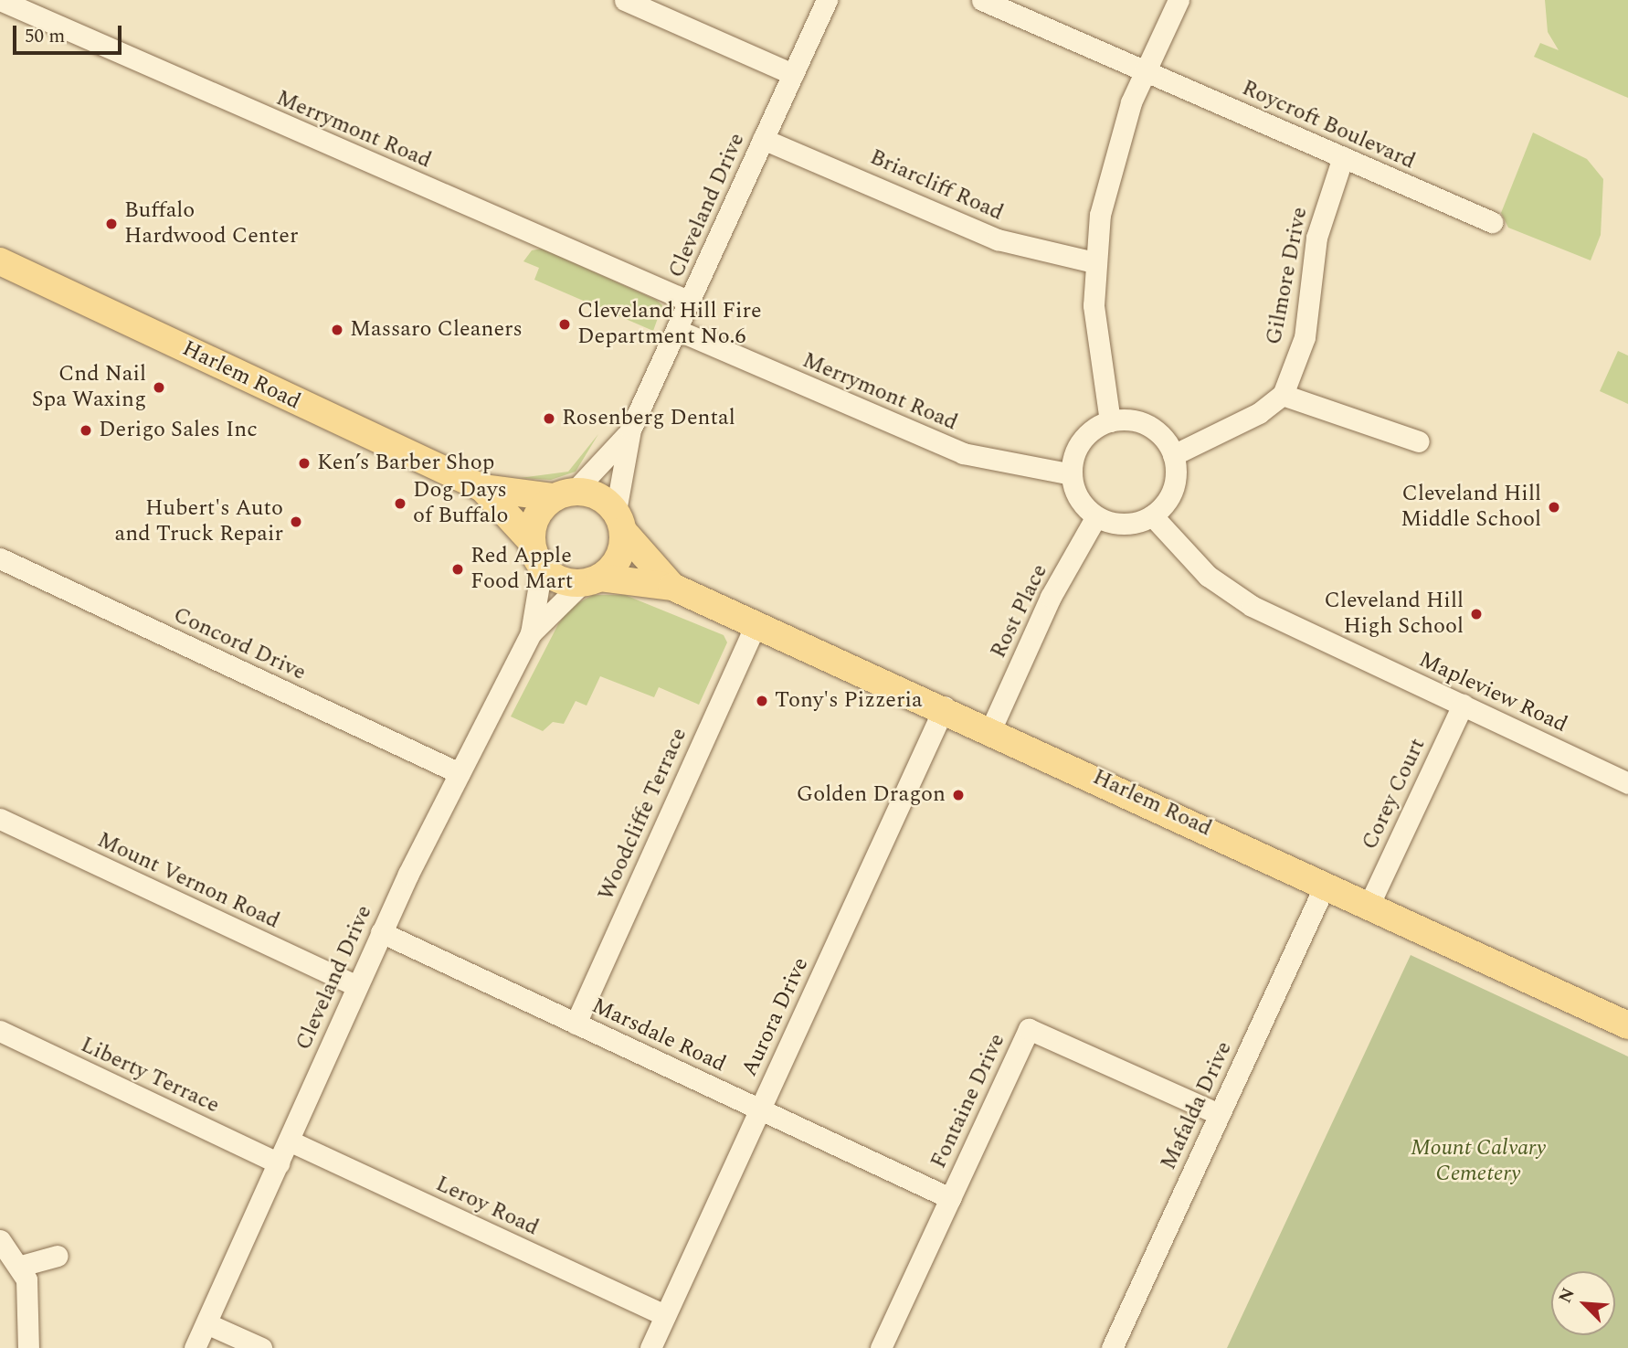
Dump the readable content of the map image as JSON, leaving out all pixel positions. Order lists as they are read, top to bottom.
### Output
{
  "streets": {
    "main road": ["Harlem Road"],
    "street": [
      "Roycroft Boulevard",
      "Merrymont Road",
      "Briarcliff Road",
      "Cleveland Drive",
      "Gilmore Drive",
      "Rost Place",
      "Concord Drive",
      "Mapleview Road",
      "Corey Court",
      "Woodcliffe Terrace",
      "Mount Vernon Road",
      "Aurora Drive",
      "Marsdale Road",
      "Liberty Terrace",
      "Fontaine Drive",
      "Mafalda Drive",
      "Leroy Road"
    ]
  },
  "crossings": [
    ["Roycroft Boulevard", "Gilmore Drive"],
    ["Merrymont Road", "Cleveland Drive"],
    ["Merrymont Road", "Rost Place"],
    ["Merrymont Road", "Mapleview Road"],
    ["Briarcliff Road", "Cleveland Drive"],
    ["Cleveland Drive", "Harlem Road"],
    ["Cleveland Drive", "Concord Drive"],
    ["Cleveland Drive", "Mount Vernon Road"],
    ["Cleveland Drive", "Marsdale Road"],
    ["Cleveland Drive", "Liberty Terrace"],
    ["Cleveland Drive", "Leroy Road"],
    ["Harlem Road", "Rost Place"],
    ["Harlem Road", "Corey Court"],
    ["Harlem Road", "Woodcliffe Terrace"],
    ["Harlem Road", "Aurora Drive"],
    ["Harlem Road", "Mafalda Drive"],
    ["Rost Place", "Mapleview Road"],
    ["Mapleview Road", "Corey Court"],
    ["Woodcliffe Terrace", "Marsdale Road"],
    ["Aurora Drive", "Marsdale Road"],
    ["Aurora Drive", "Leroy Road"],
    ["Marsdale Road", "Fontaine Drive"],
    ["Fontaine Drive", "Mafalda Drive"]
  ],
  "parks": ["Mount Calvary Cemetery"],
  "places": [
    "Buffalo Hardwood Center",
    "Cleveland Hill Fire Department No.6",
    "Massaro Cleaners",
    "Cnd Nail Spa Waxing",
    "Rosenberg Dental",
    "Derigo Sales Inc",
    "Ken’s Barber Shop",
    "Dog Days of Buffalo",
    "Cleveland Hill Middle School",
    "Hubert's Auto and Truck Repair",
    "Red Apple Food Mart",
    "Cleveland Hill High School",
    "Tony's Pizzeria",
    "Golden Dragon"
  ],
  "scale_bar": "50 m",
  "north": "top left"
}
